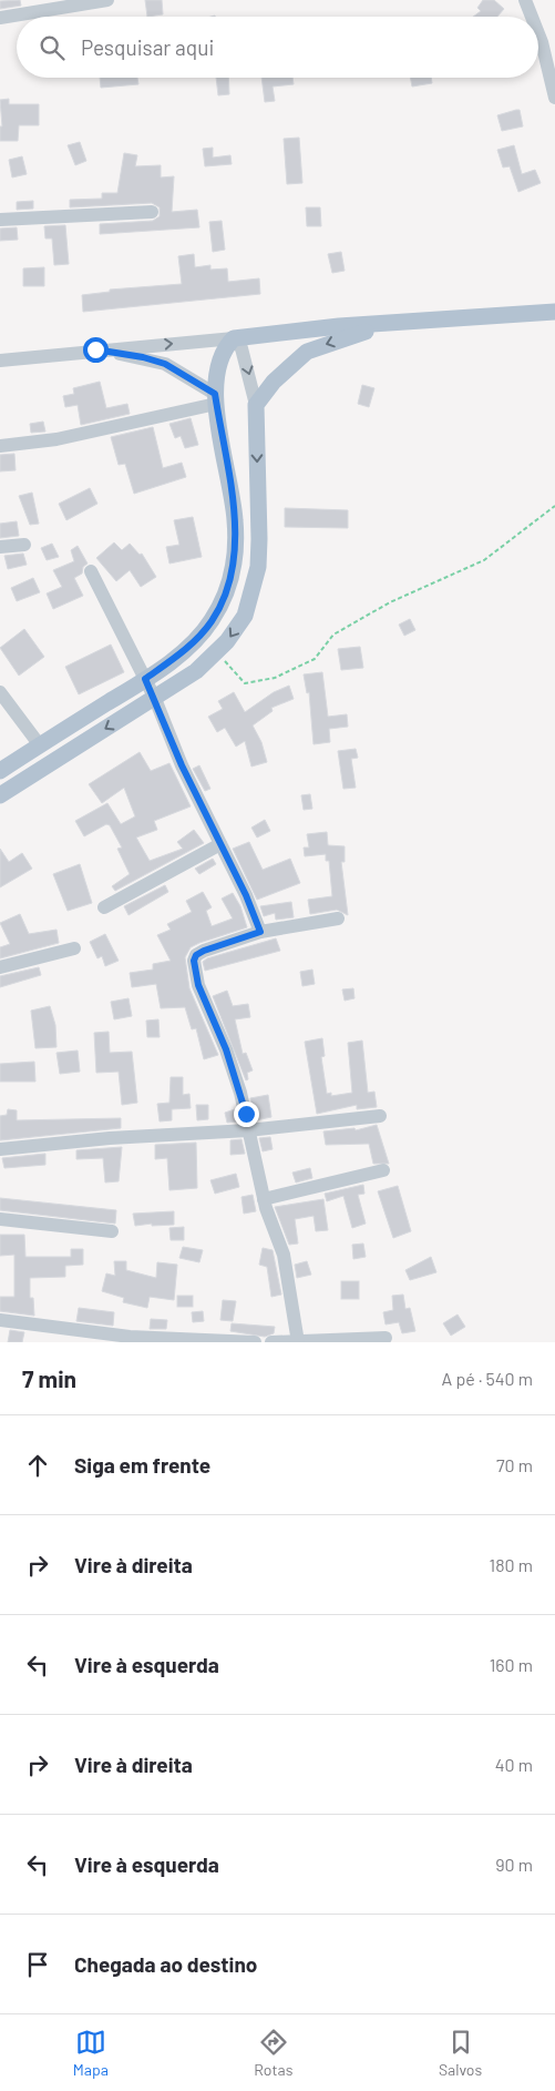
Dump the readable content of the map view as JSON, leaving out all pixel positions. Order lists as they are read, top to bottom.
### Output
{
  "page": {
    "search": "Pesquisar aqui",
    "heading": ["7 min", "A pé · 540 m"],
    "list": [
      ["Siga em frente", "70 m"],
      ["Vire à direita", "180 m"],
      ["Vire à esquerda", "160 m"],
      ["Vire à direita", "40 m"],
      ["Vire à esquerda", "90 m"],
      "Chegada ao destino"
    ],
    "nav": ["Mapa", "Rotas", "Salvos"]
  }
}
